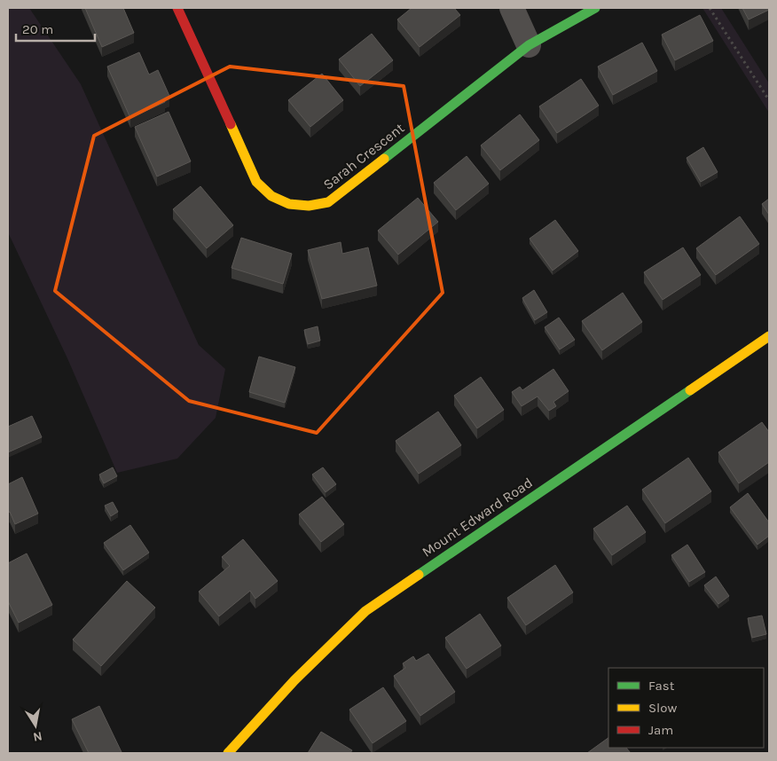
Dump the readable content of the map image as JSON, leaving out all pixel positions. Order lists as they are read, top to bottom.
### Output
{
  "streets": {
    "street": ["Sarah Crescent", "Mount Edward Road"]
  },
  "legend": ["Fast", "Slow", "Jam"],
  "scale_bar": "20 m",
  "north": "bottom"
}
